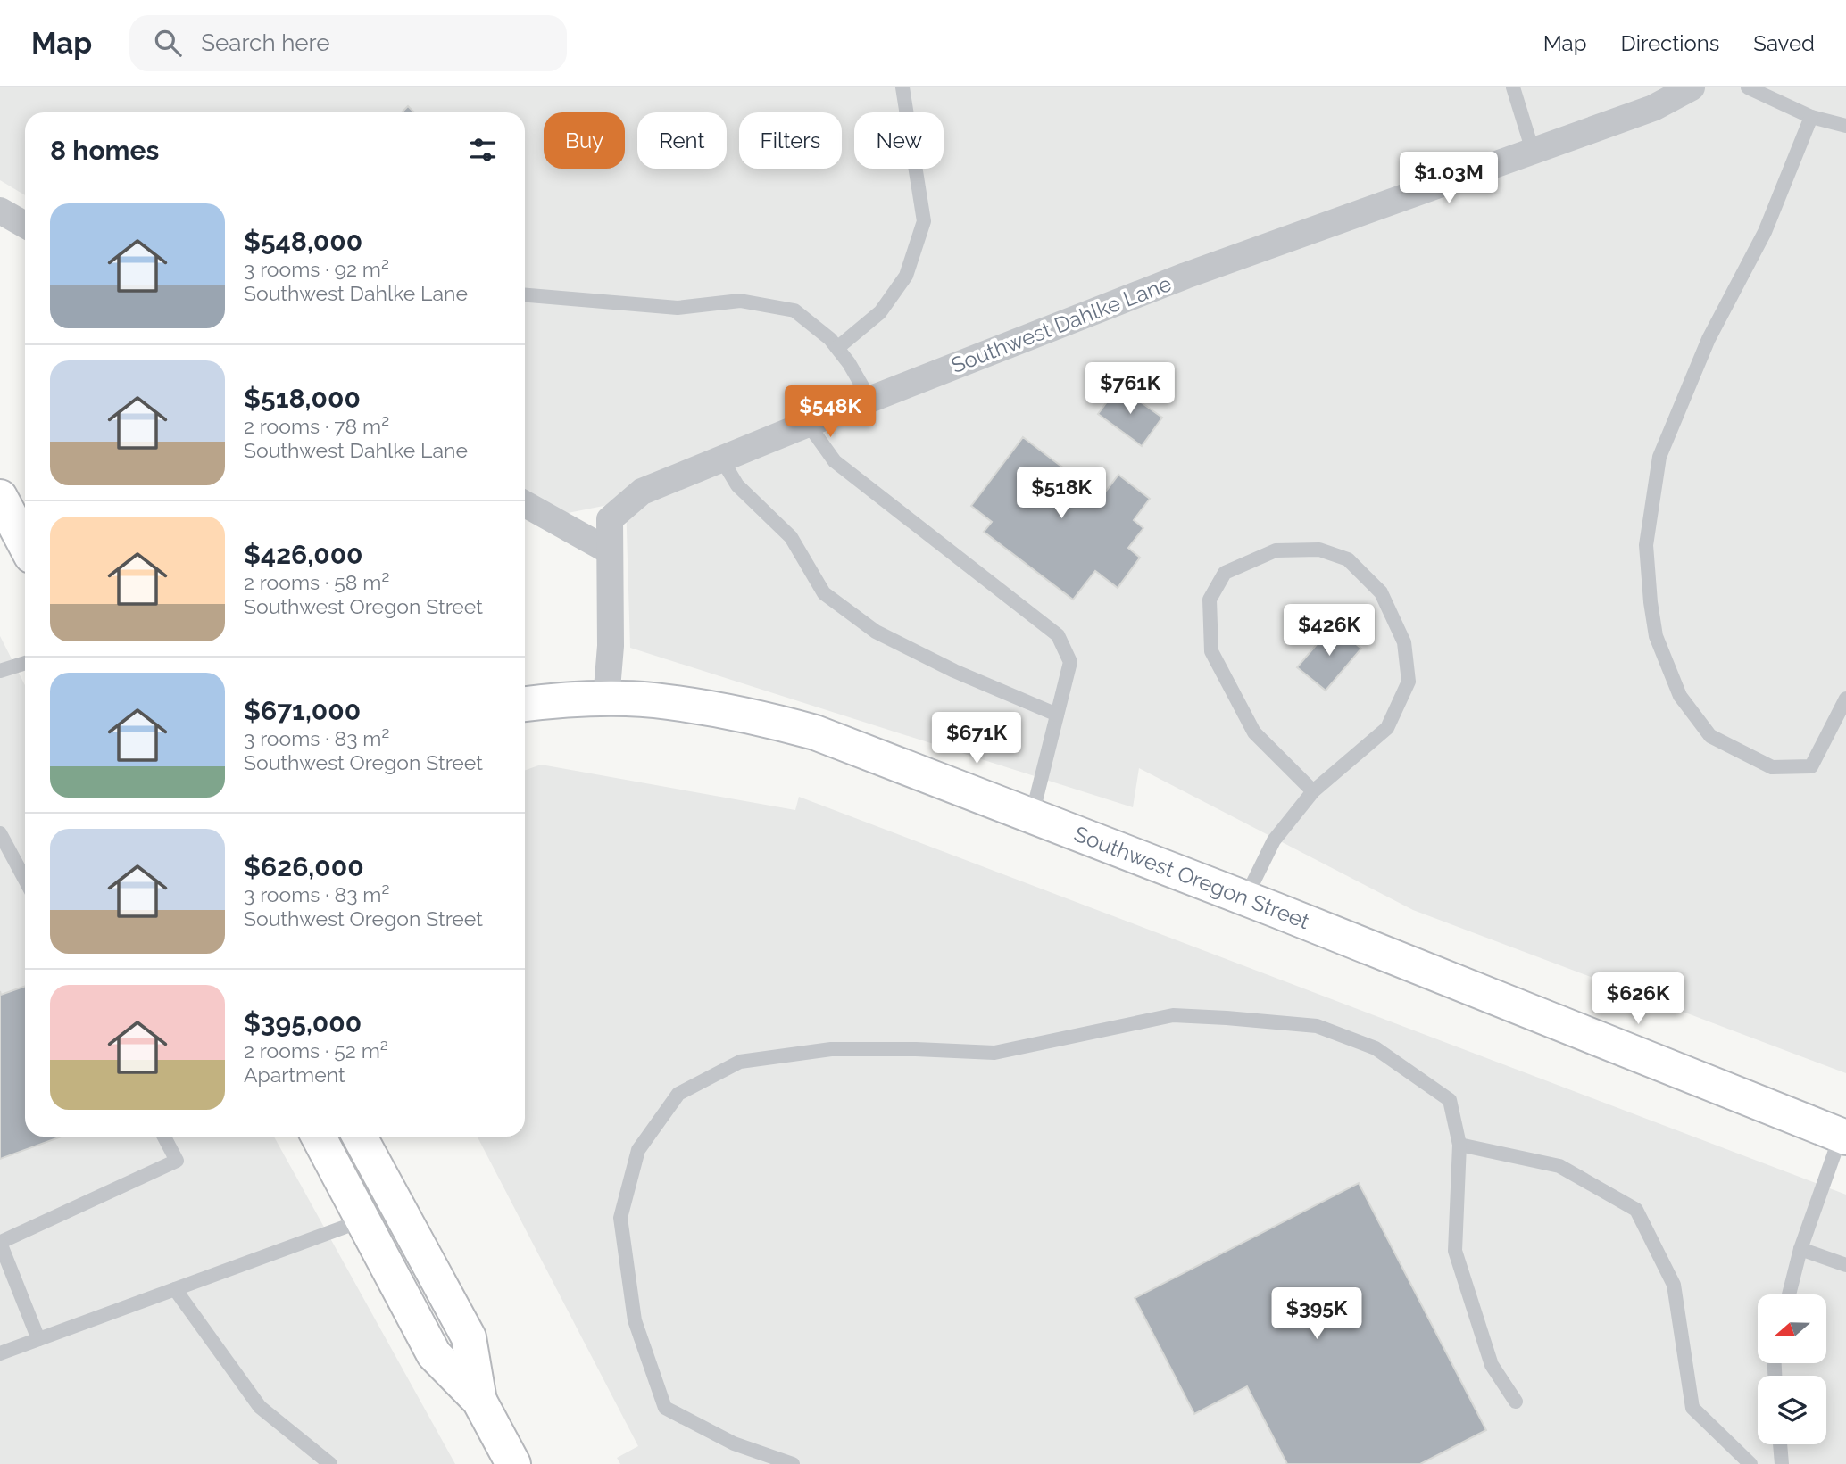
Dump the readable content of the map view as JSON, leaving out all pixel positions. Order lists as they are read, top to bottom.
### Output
{
  "streets": {
    "main road": ["Southwest Oregon Street"],
    "street": ["Southwest Dahlke Lane"]
  },
  "crossings": [
    ["Southwest Dahlke Lane", "Southwest Oregon Street"]
  ],
  "north": "left",
  "page": {
    "header": "Map",
    "search": "Search here",
    "nav": ["Map", "Directions", "Saved"],
    "chip": [
      "Buy",
      "Rent",
      "Filters",
      "New"
    ],
    "heading": "8 homes",
    "price": [
      "$1.03M",
      "$761K",
      "$548K",
      "$518K",
      "$426K",
      "$671K",
      "$626K",
      "$395K"
    ],
    "list": [
      {
        "name": "$548,000",
        "note": "3 rooms · 92 m² · Southwest Dahlke Lane"
      },
      {
        "name": "$518,000",
        "note": "2 rooms · 78 m² · Southwest Dahlke Lane"
      },
      {
        "name": "$426,000",
        "note": "2 rooms · 58 m² · Southwest Oregon Street"
      },
      {
        "name": "$671,000",
        "note": "3 rooms · 83 m² · Southwest Oregon Street"
      },
      {
        "name": "$626,000",
        "note": "3 rooms · 83 m² · Southwest Oregon Street"
      },
      {
        "name": "$395,000",
        "note": "2 rooms · 52 m² · Apartment"
      }
    ]
  }
}
